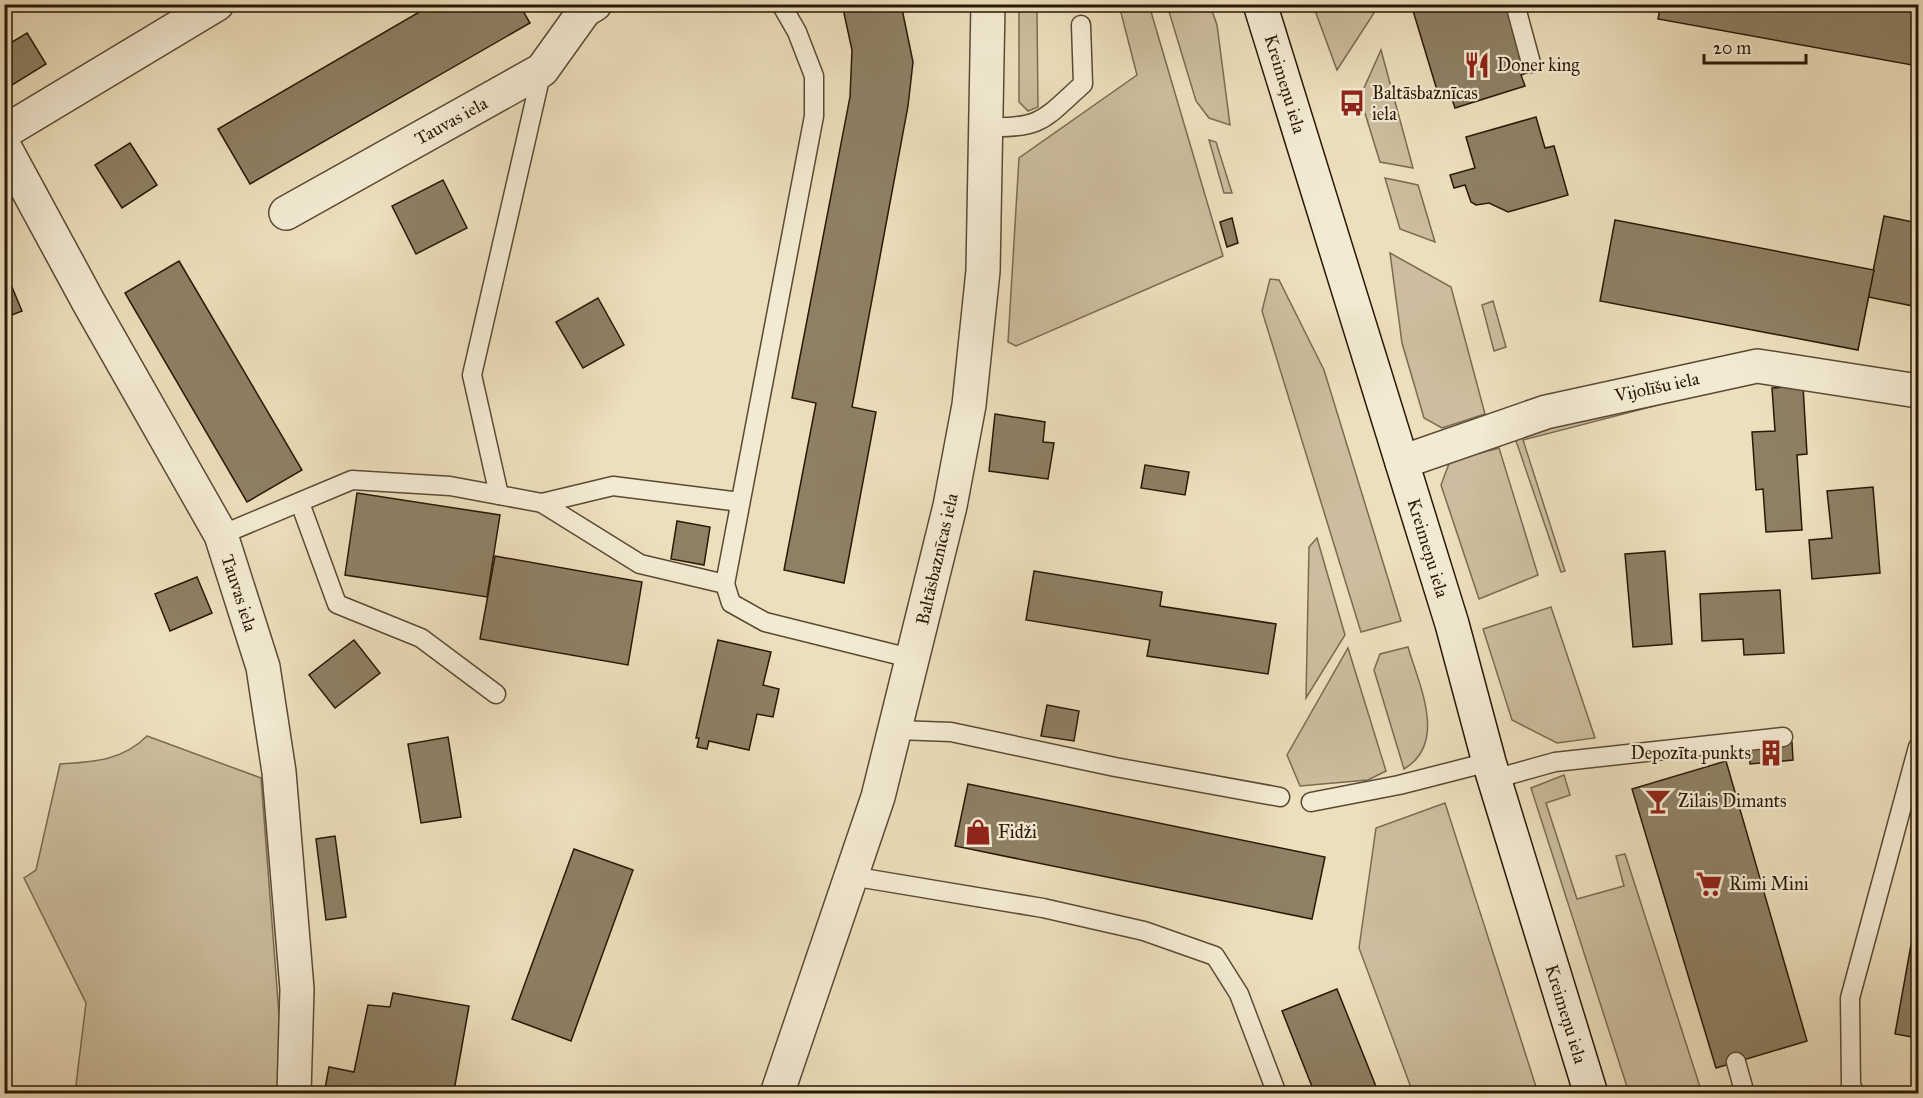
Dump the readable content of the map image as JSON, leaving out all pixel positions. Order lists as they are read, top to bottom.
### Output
{
  "streets": {
    "street": [
      "Kreimeņu iela",
      "Tauvas iela",
      "Vijolīšu iela",
      "Baltāsbaznīcas iela"
    ]
  },
  "crossings": [
    ["Kreimeņu iela", "Vijolīšu iela"]
  ],
  "places": {
    "restaurant": ["Doner king"],
    "bus stop": ["Baltāsbaznīcas iela"],
    "building": ["Depozīta punkts"],
    "bar": ["Zilais Dimants"],
    "shop": ["Fidži"],
    "supermarket": ["Rimi Mini"]
  },
  "scale_bar": "20 m"
}
